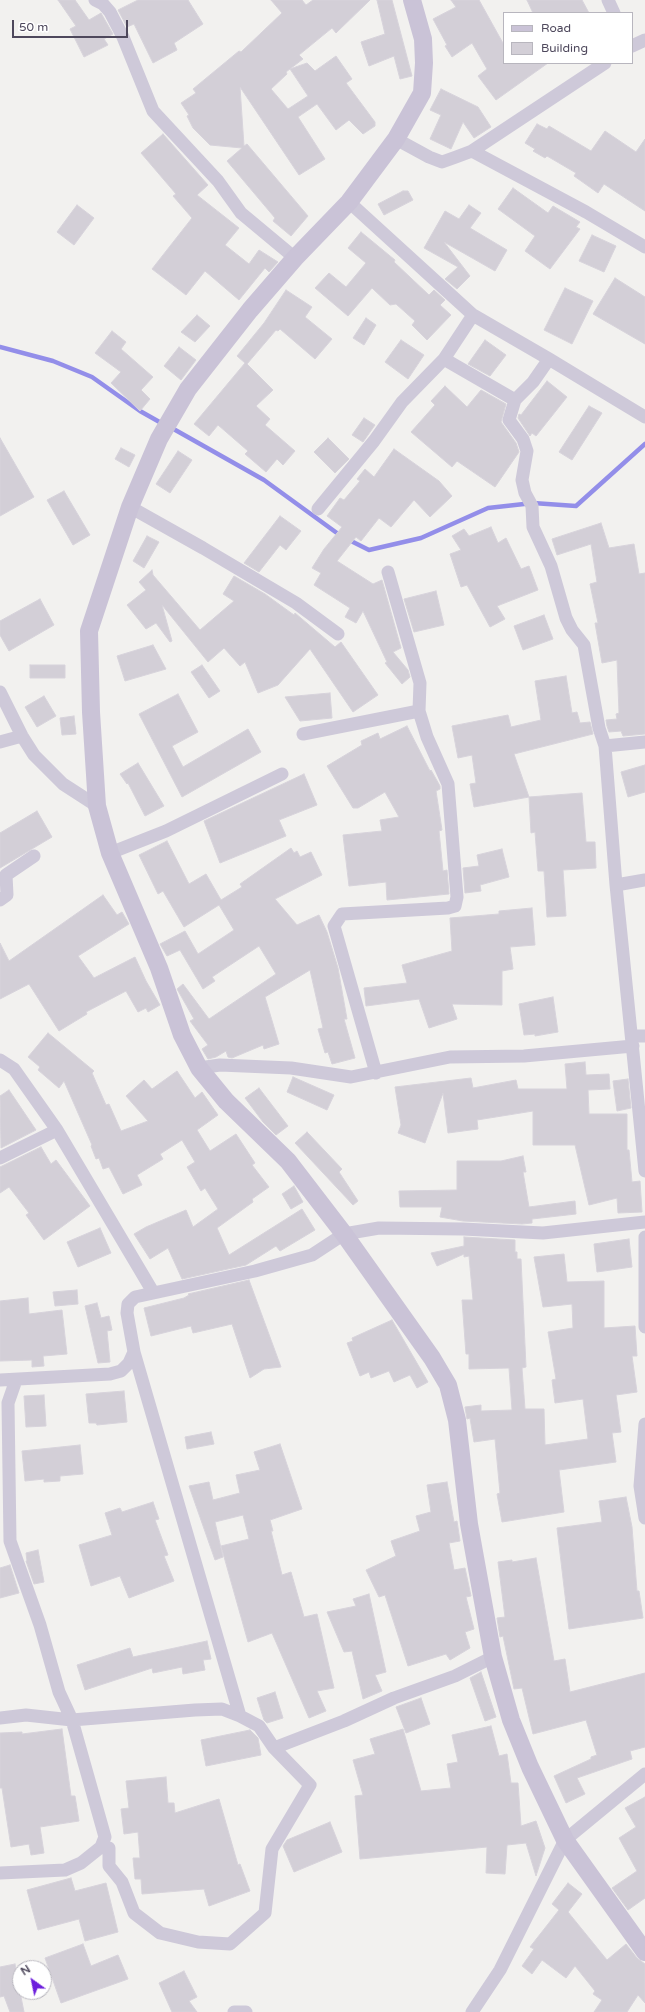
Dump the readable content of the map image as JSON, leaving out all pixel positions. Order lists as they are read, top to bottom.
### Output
{
  "legend": ["Road", "Building"],
  "scale_bar": "50 m",
  "north": "top left"
}
